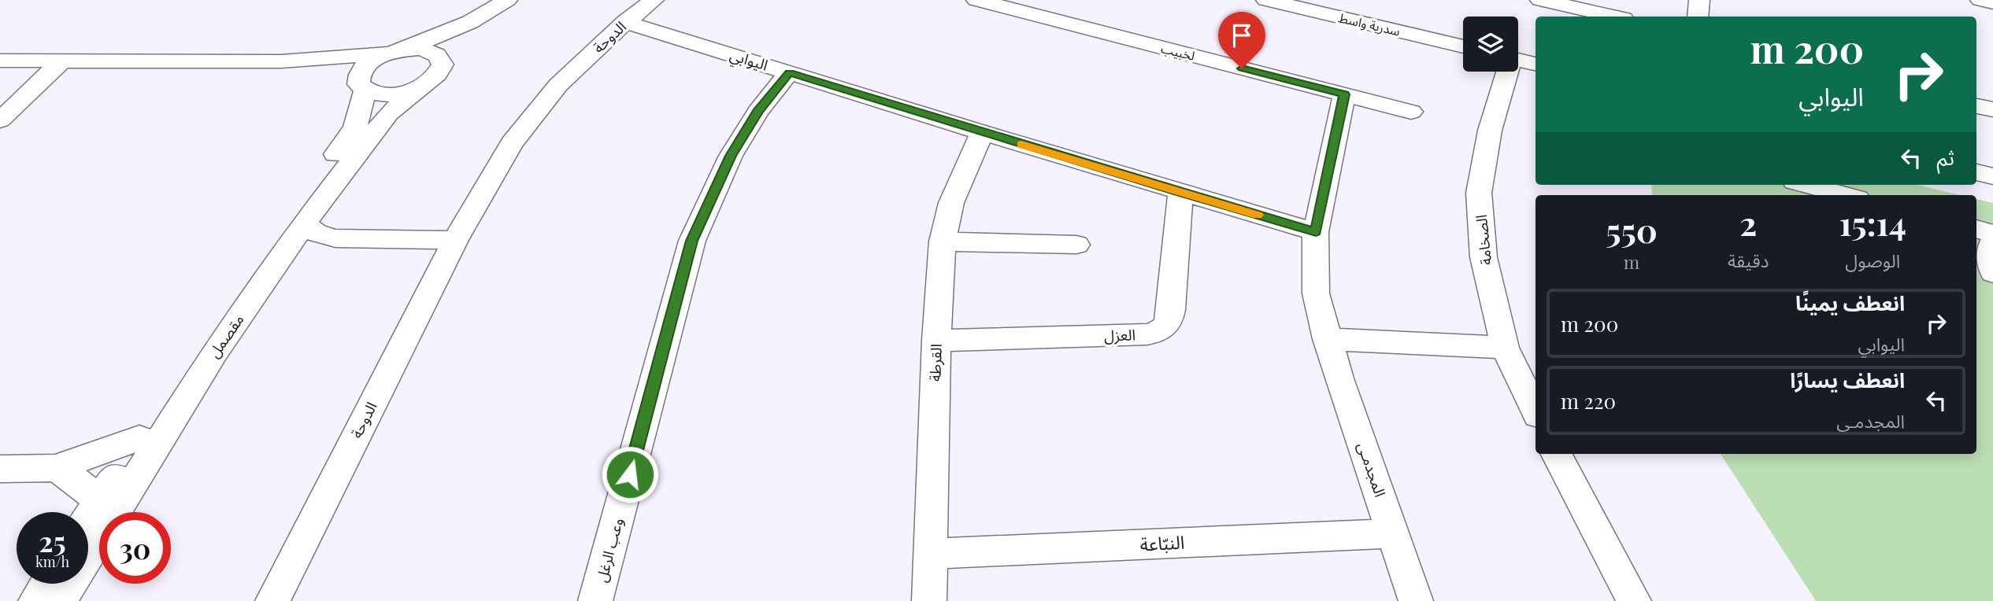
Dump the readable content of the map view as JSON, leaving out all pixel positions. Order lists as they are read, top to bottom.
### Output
{
  "streets": {
    "street": [
      "سدرية واسط",
      "الدوحة",
      "لخبيب",
      "اليوابي",
      "الصخامة",
      "العزل",
      "مقصمل",
      "القرطة",
      "المجدمـى",
      "النبّاعة",
      "وعب الرغل"
    ]
  },
  "crossings": [
    ["الدوحة", "اليوابي"],
    ["لخبيب", "المجدمـى"],
    ["اليوابي", "العزل"],
    ["اليوابي", "القرطة"],
    ["اليوابي", "المجدمـى"],
    ["اليوابي", "وعب الرغل"],
    ["العزل", "القرطة"],
    ["القرطة", "النبّاعة"],
    ["المجدمـى", "النبّاعة"]
  ],
  "page": {
    "turn": ["200 m", "اليوابي"],
    "then": "ثم",
    "eta": [
      "15:14",
      "الوصول",
      "2",
      "دقيقة",
      "550",
      "m"
    ],
    "list": [
      {
        "name": "انعطف يمينًا",
        "note": "اليوابي",
        "value": "200 m"
      },
      {
        "name": "انعطف يسارًا",
        "note": "المجدمـى",
        "value": "220 m"
      }
    ],
    "speed": "25 km/h",
    "limit": "30"
  }
}
